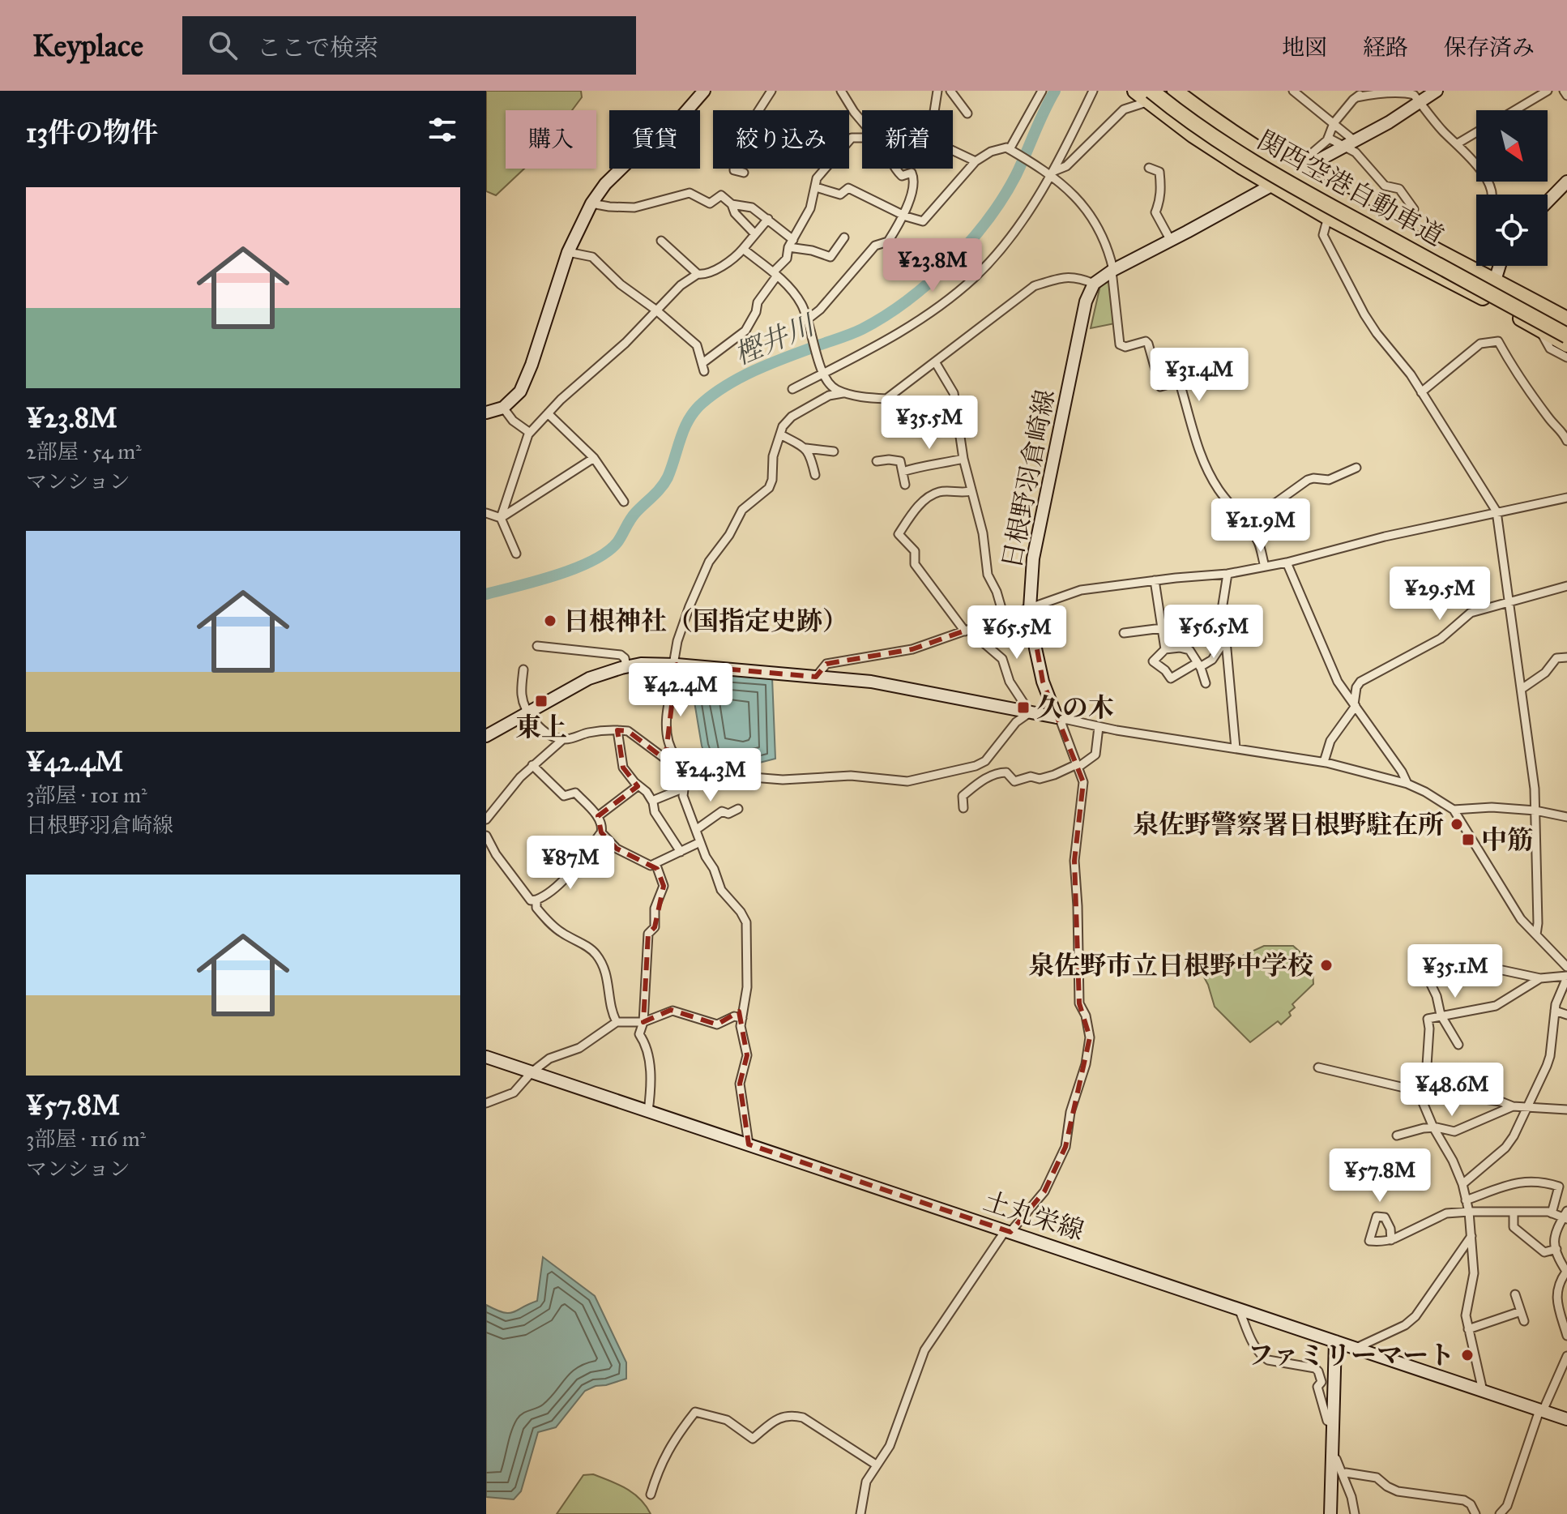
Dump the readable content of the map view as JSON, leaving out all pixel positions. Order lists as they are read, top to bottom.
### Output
{
  "streets": {
    "highway": ["関西空港自動車道"],
    "main road": ["日根野羽倉崎線", "土丸栄線"]
  },
  "water": ["樫井川"],
  "places": {
    "other": [
      "日根神社（国指定史跡）",
      "泉佐野警察署日根野駐在所",
      "泉佐野市立日根野中学校",
      "ファミリーマート"
    ],
    "transit": ["東上", "久の木", "中筋"]
  },
  "north": "bottom right",
  "page": {
    "header": "Keyplace",
    "search": "ここで検索",
    "nav": ["地図", "経路", "保存済み"],
    "heading": "13件の物件",
    "chip": [
      "購入",
      "賃貸",
      "絞り込み",
      "新着"
    ],
    "list": [
      {
        "name": "¥23.8M",
        "note": "2部屋 · 54 m² · マンション"
      },
      {
        "name": "¥42.4M",
        "note": "3部屋 · 101 m² · 日根野羽倉崎線"
      },
      {
        "name": "¥57.8M",
        "note": "3部屋 · 116 m² · マンション"
      }
    ],
    "price": [
      "¥23.8M",
      "¥31.4M",
      "¥35.5M",
      "¥21.9M",
      "¥29.5M",
      "¥56.5M",
      "¥65.5M",
      "¥42.4M",
      "¥24.3M",
      "¥87M",
      "¥35.1M",
      "¥48.6M",
      "¥57.8M"
    ]
  }
}
